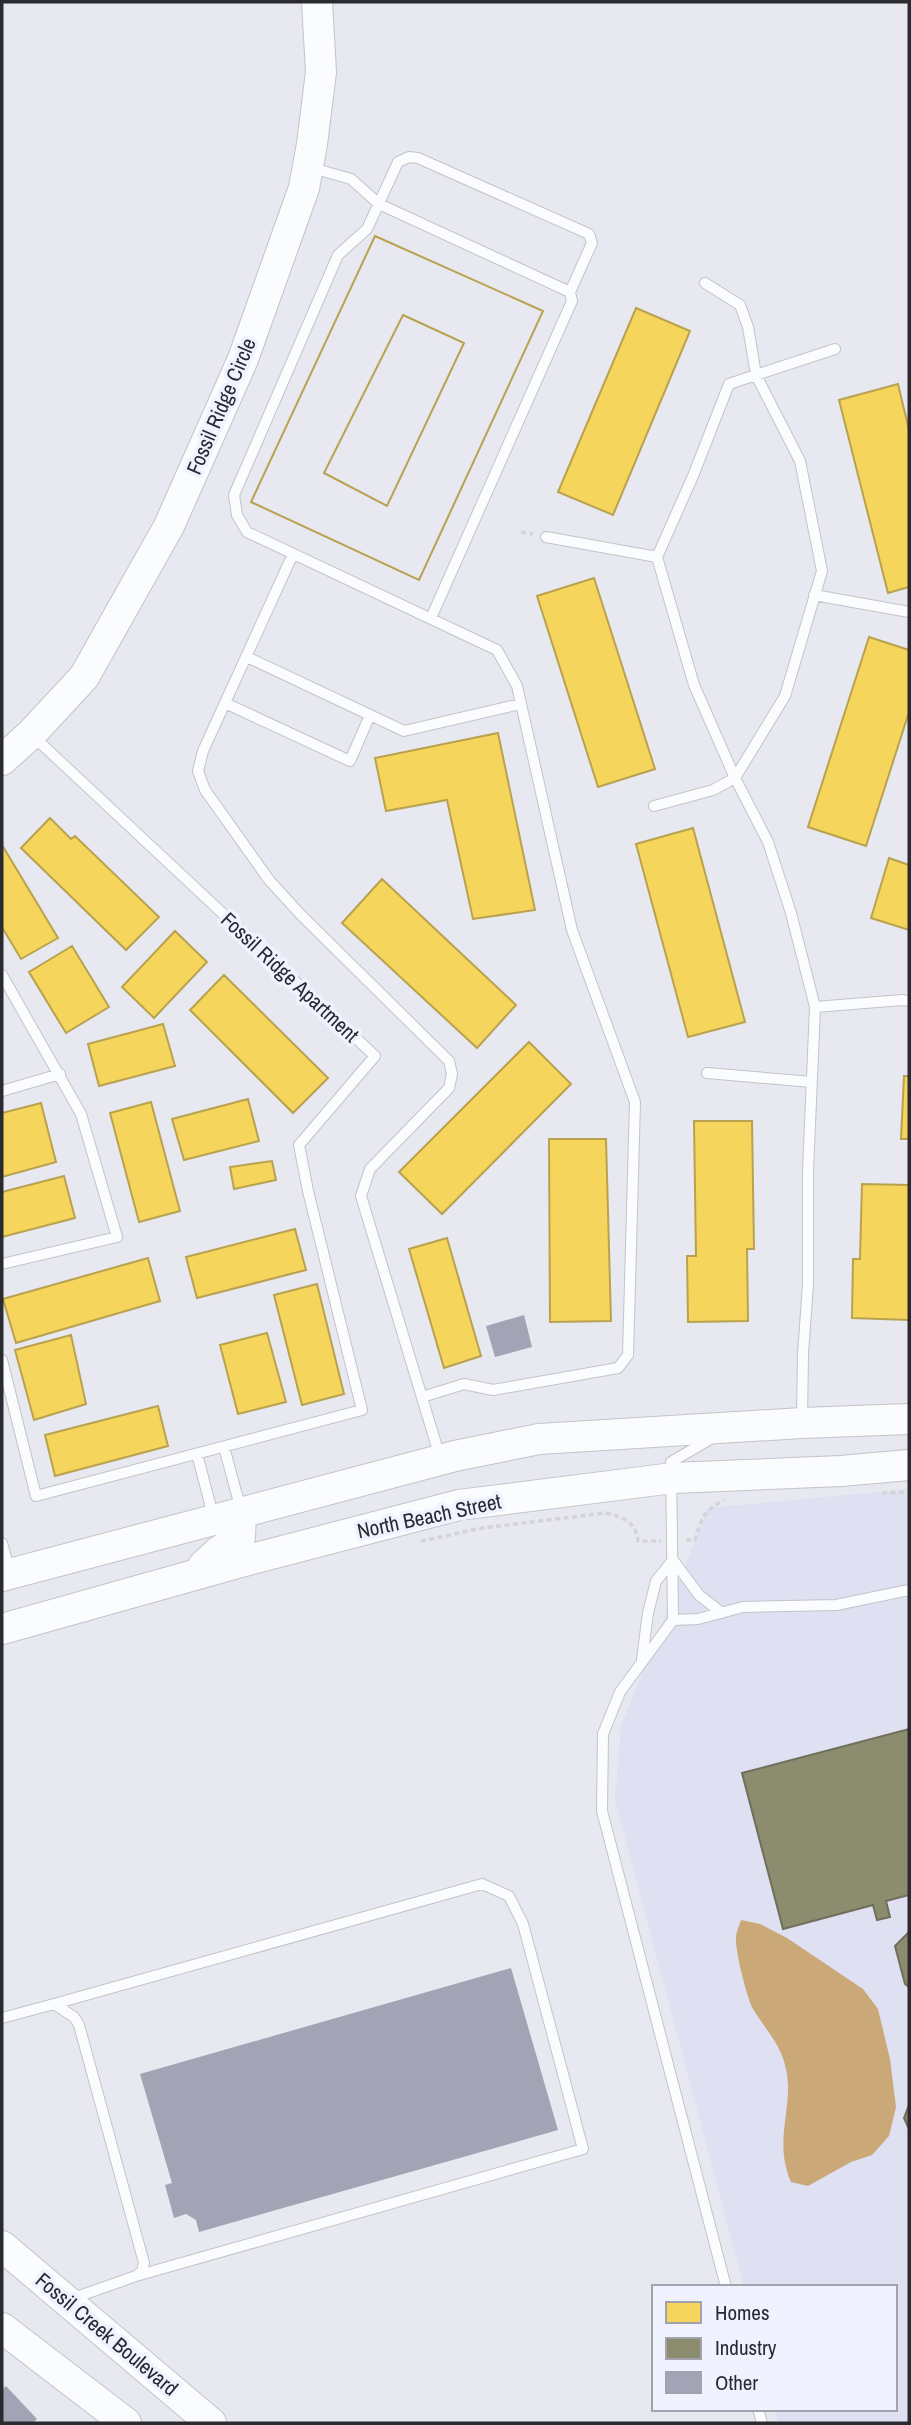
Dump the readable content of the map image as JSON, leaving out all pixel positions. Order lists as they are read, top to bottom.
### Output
{
  "streets": {
    "main road": ["Fossil Ridge Circle", "North Beach Street", "Fossil Creek Boulevard"],
    "lane": ["Fossil Ridge Apartment"]
  },
  "crossings": [
    ["Fossil Ridge Circle", "Fossil Ridge Apartment"]
  ],
  "legend": ["Homes", "Industry", "Other"]
}
